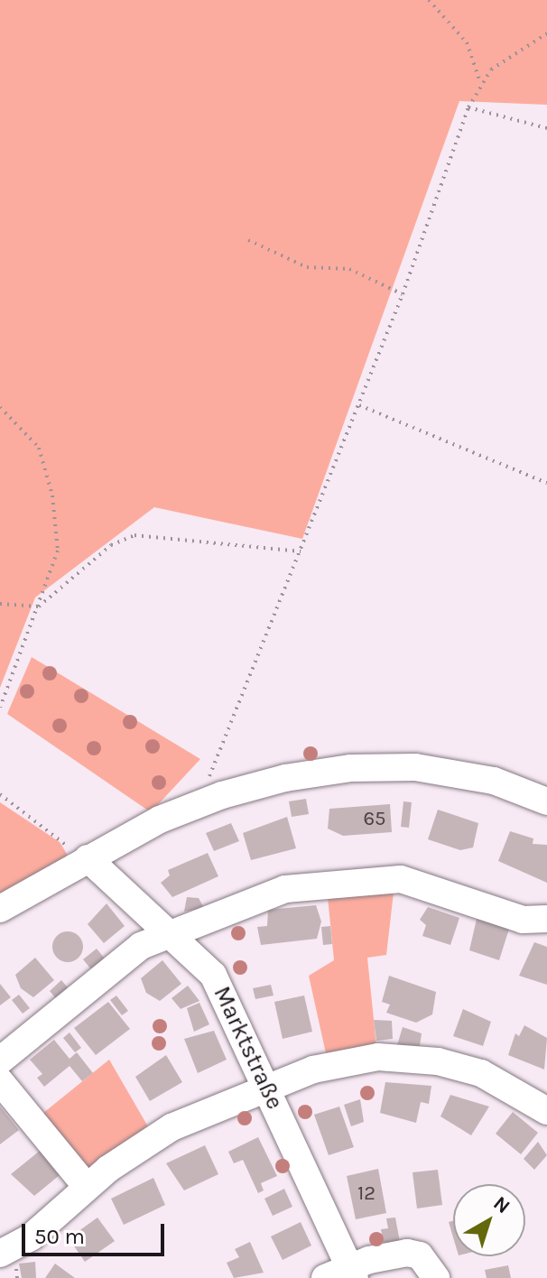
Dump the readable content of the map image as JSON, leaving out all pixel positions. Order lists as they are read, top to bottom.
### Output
{
  "streets": {
    "street": ["Marktstraße"]
  },
  "house_numbers": ["65", "12"],
  "scale_bar": "50 m",
  "north": "top right"
}
